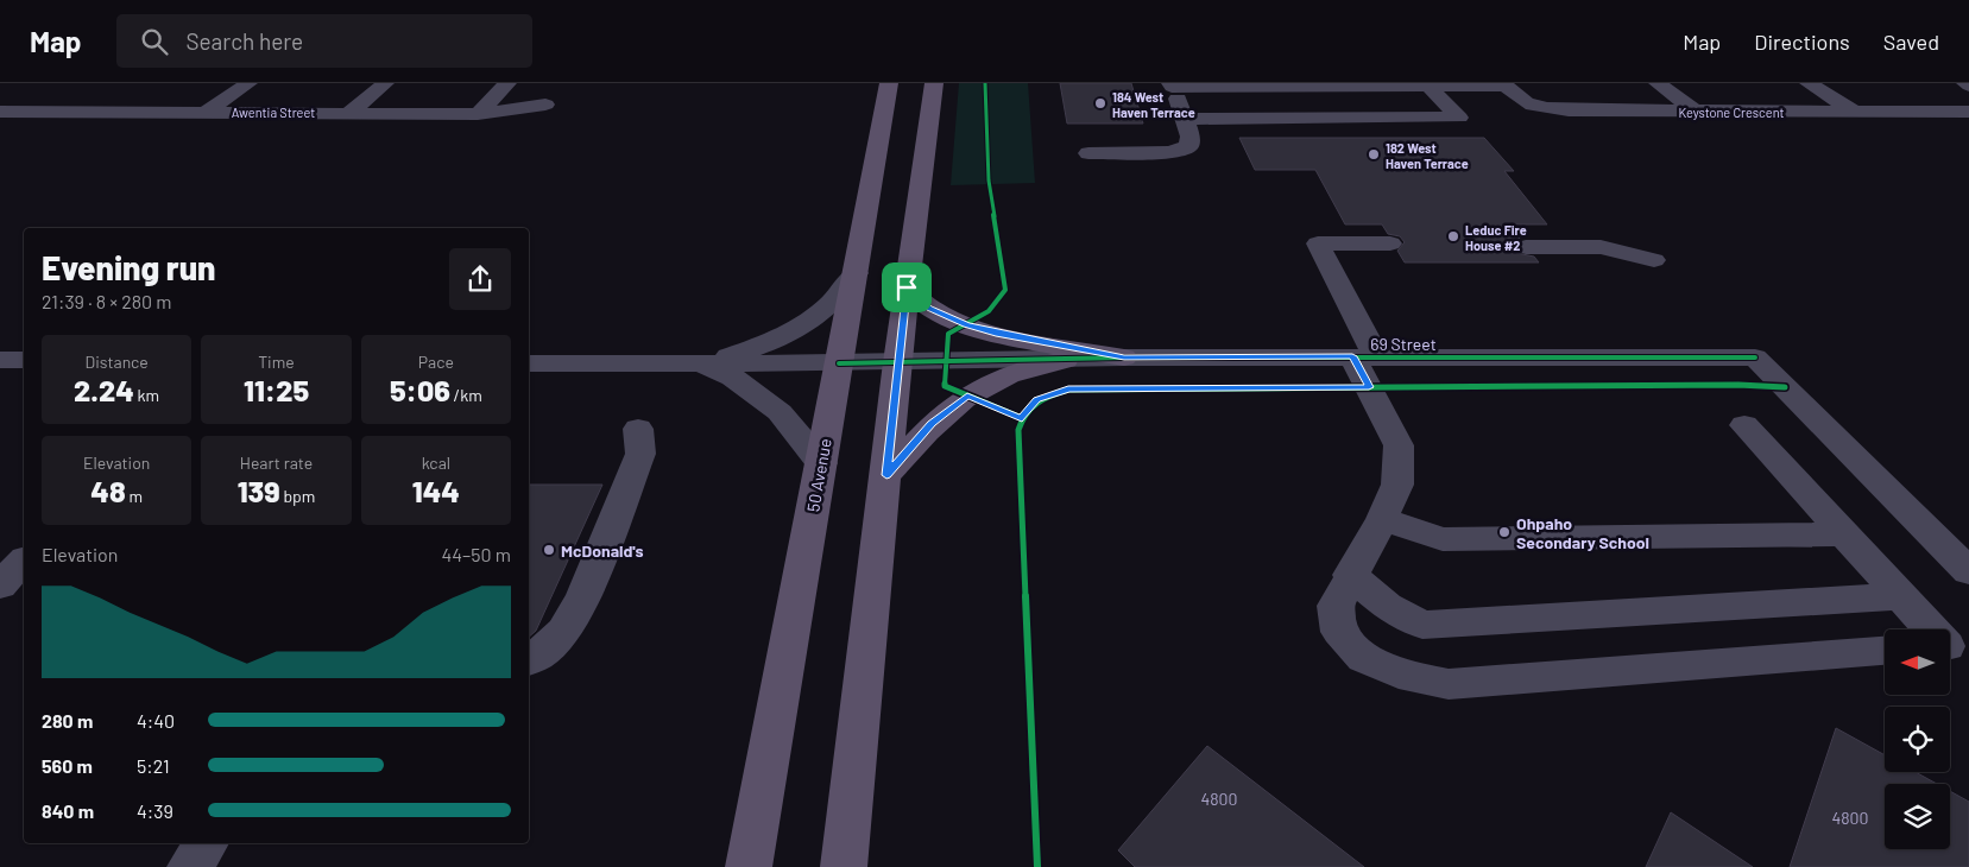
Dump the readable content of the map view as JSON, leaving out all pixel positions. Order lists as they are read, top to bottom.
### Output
{
  "streets": {
    "main road": ["50 Avenue"],
    "street": ["Awentia Street", "Keystone Crescent", "69 Street"]
  },
  "crossings": [
    ["69 Street", "50 Avenue"]
  ],
  "places": [
    "184 West Haven Terrace",
    "182 West Haven Terrace",
    "Leduc Fire House #2",
    "Ohpaho Secondary School",
    "McDonald's"
  ],
  "house_numbers": ["4800", "4800"],
  "north": "left",
  "page": {
    "header": "Map",
    "search": "Search here",
    "nav": ["Map", "Directions", "Saved"],
    "heading": ["Evening run", "21:39 · 8 × 280 m"],
    "stats": [
      ["Distance", "2.24 km"],
      ["Time", "11:25"],
      ["Pace", "5:06 /km"],
      ["Elevation", "48 m"],
      ["Heart rate", "139 bpm"],
      ["kcal", "144"]
    ],
    "chart": ["Elevation", "44–50 m"],
    "list": [
      {
        "name": "280 m",
        "note": "4:40"
      },
      {
        "name": "560 m",
        "note": "5:21"
      },
      {
        "name": "840 m",
        "note": "4:39"
      }
    ]
  }
}
